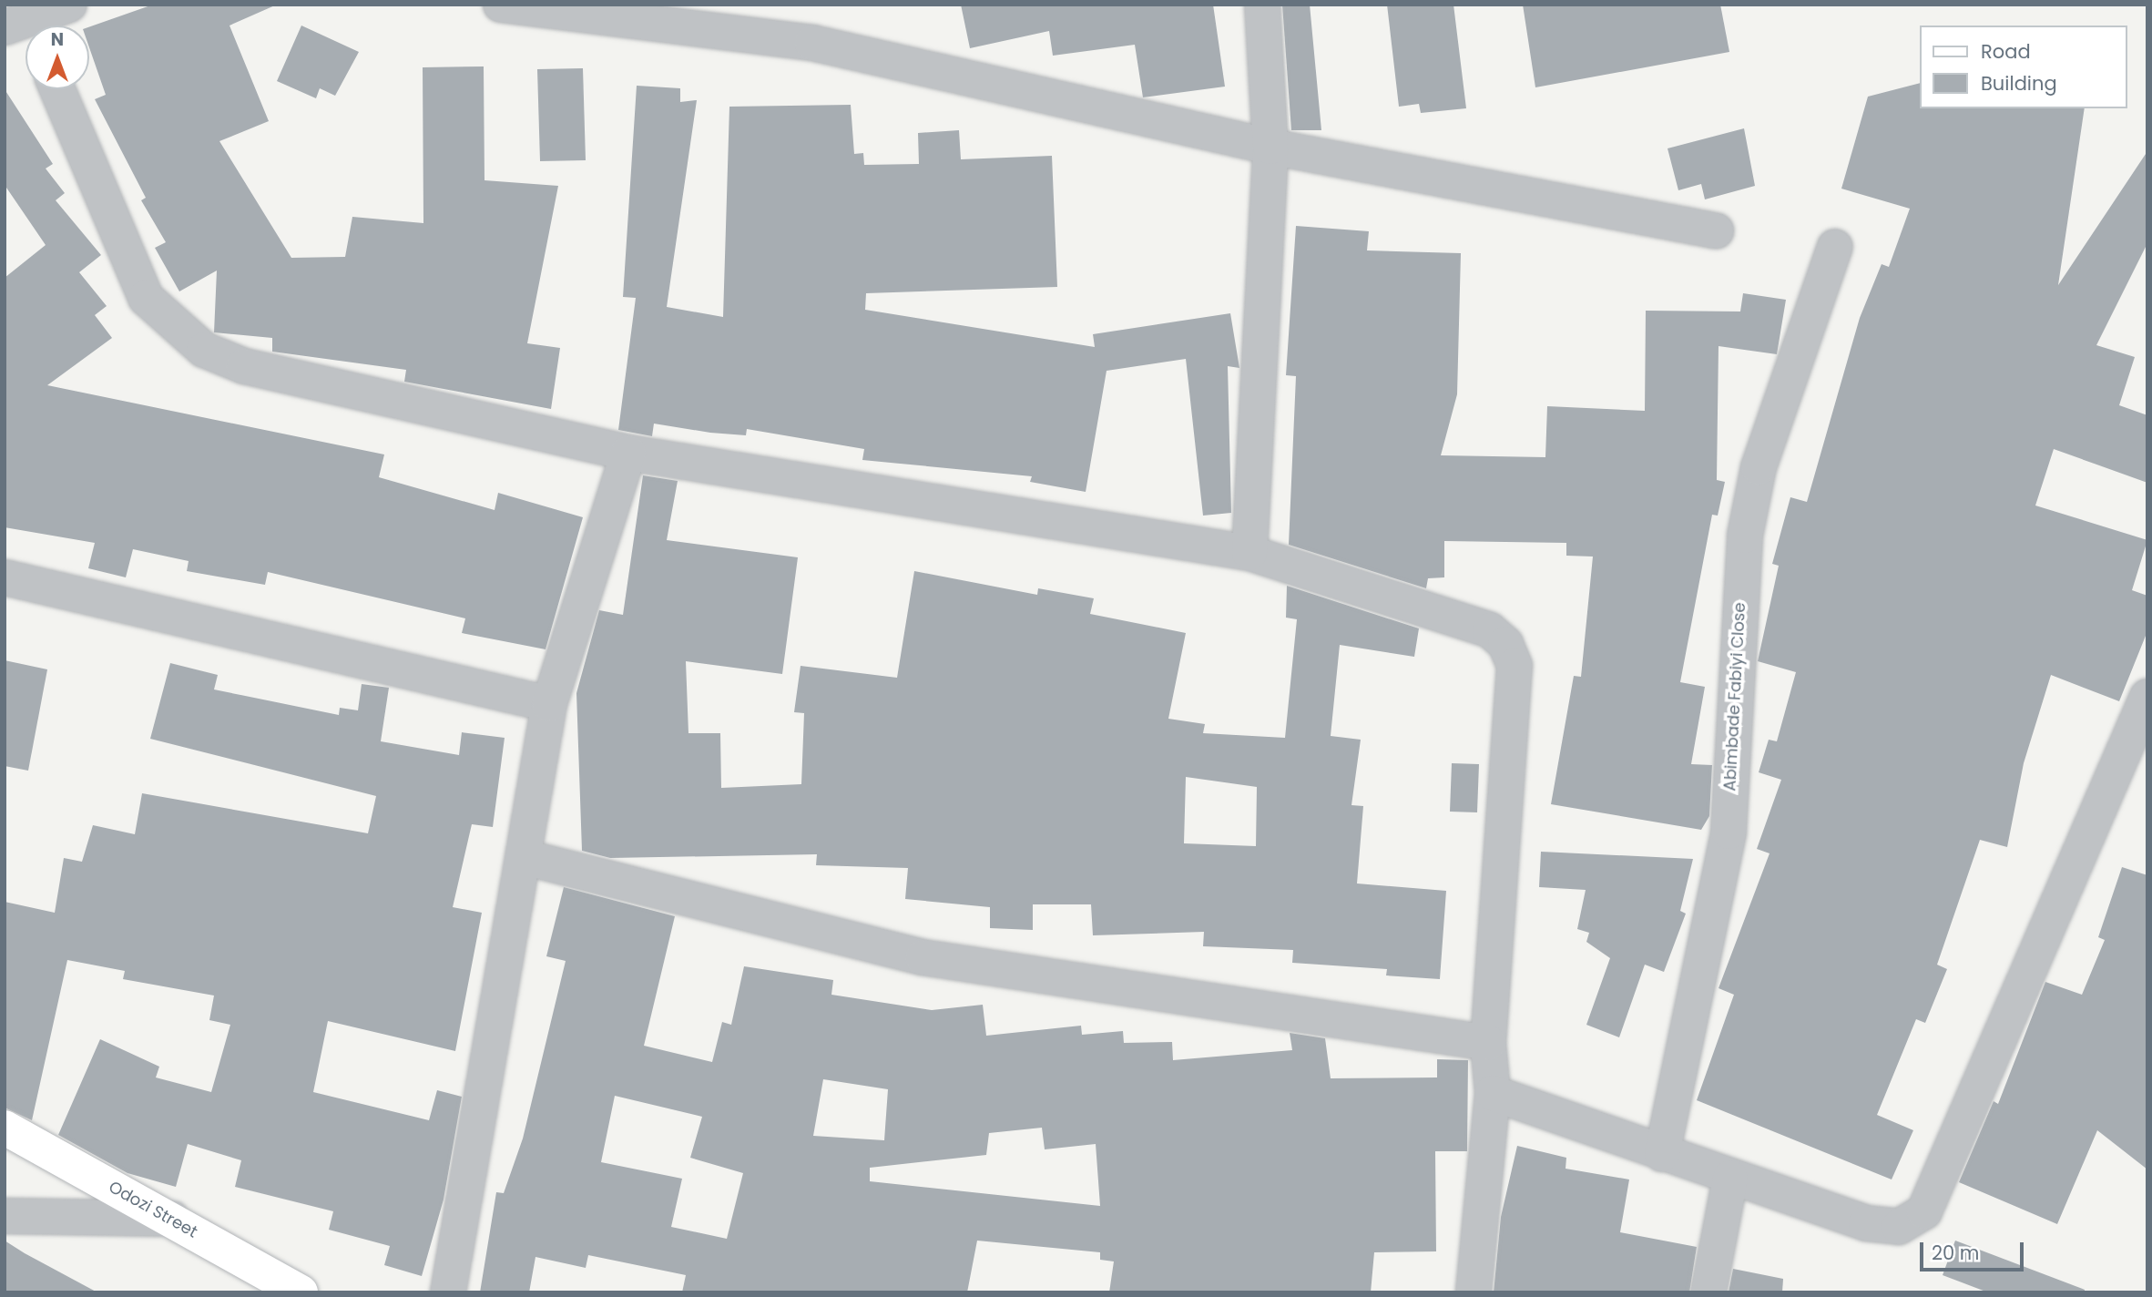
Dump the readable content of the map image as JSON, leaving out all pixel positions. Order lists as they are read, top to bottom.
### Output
{
  "streets": {
    "main road": ["Odozi Street"],
    "street": ["Abimbade Fabiyi Close"]
  },
  "legend": ["Road", "Building"],
  "scale_bar": "20 m",
  "north": "top"
}
